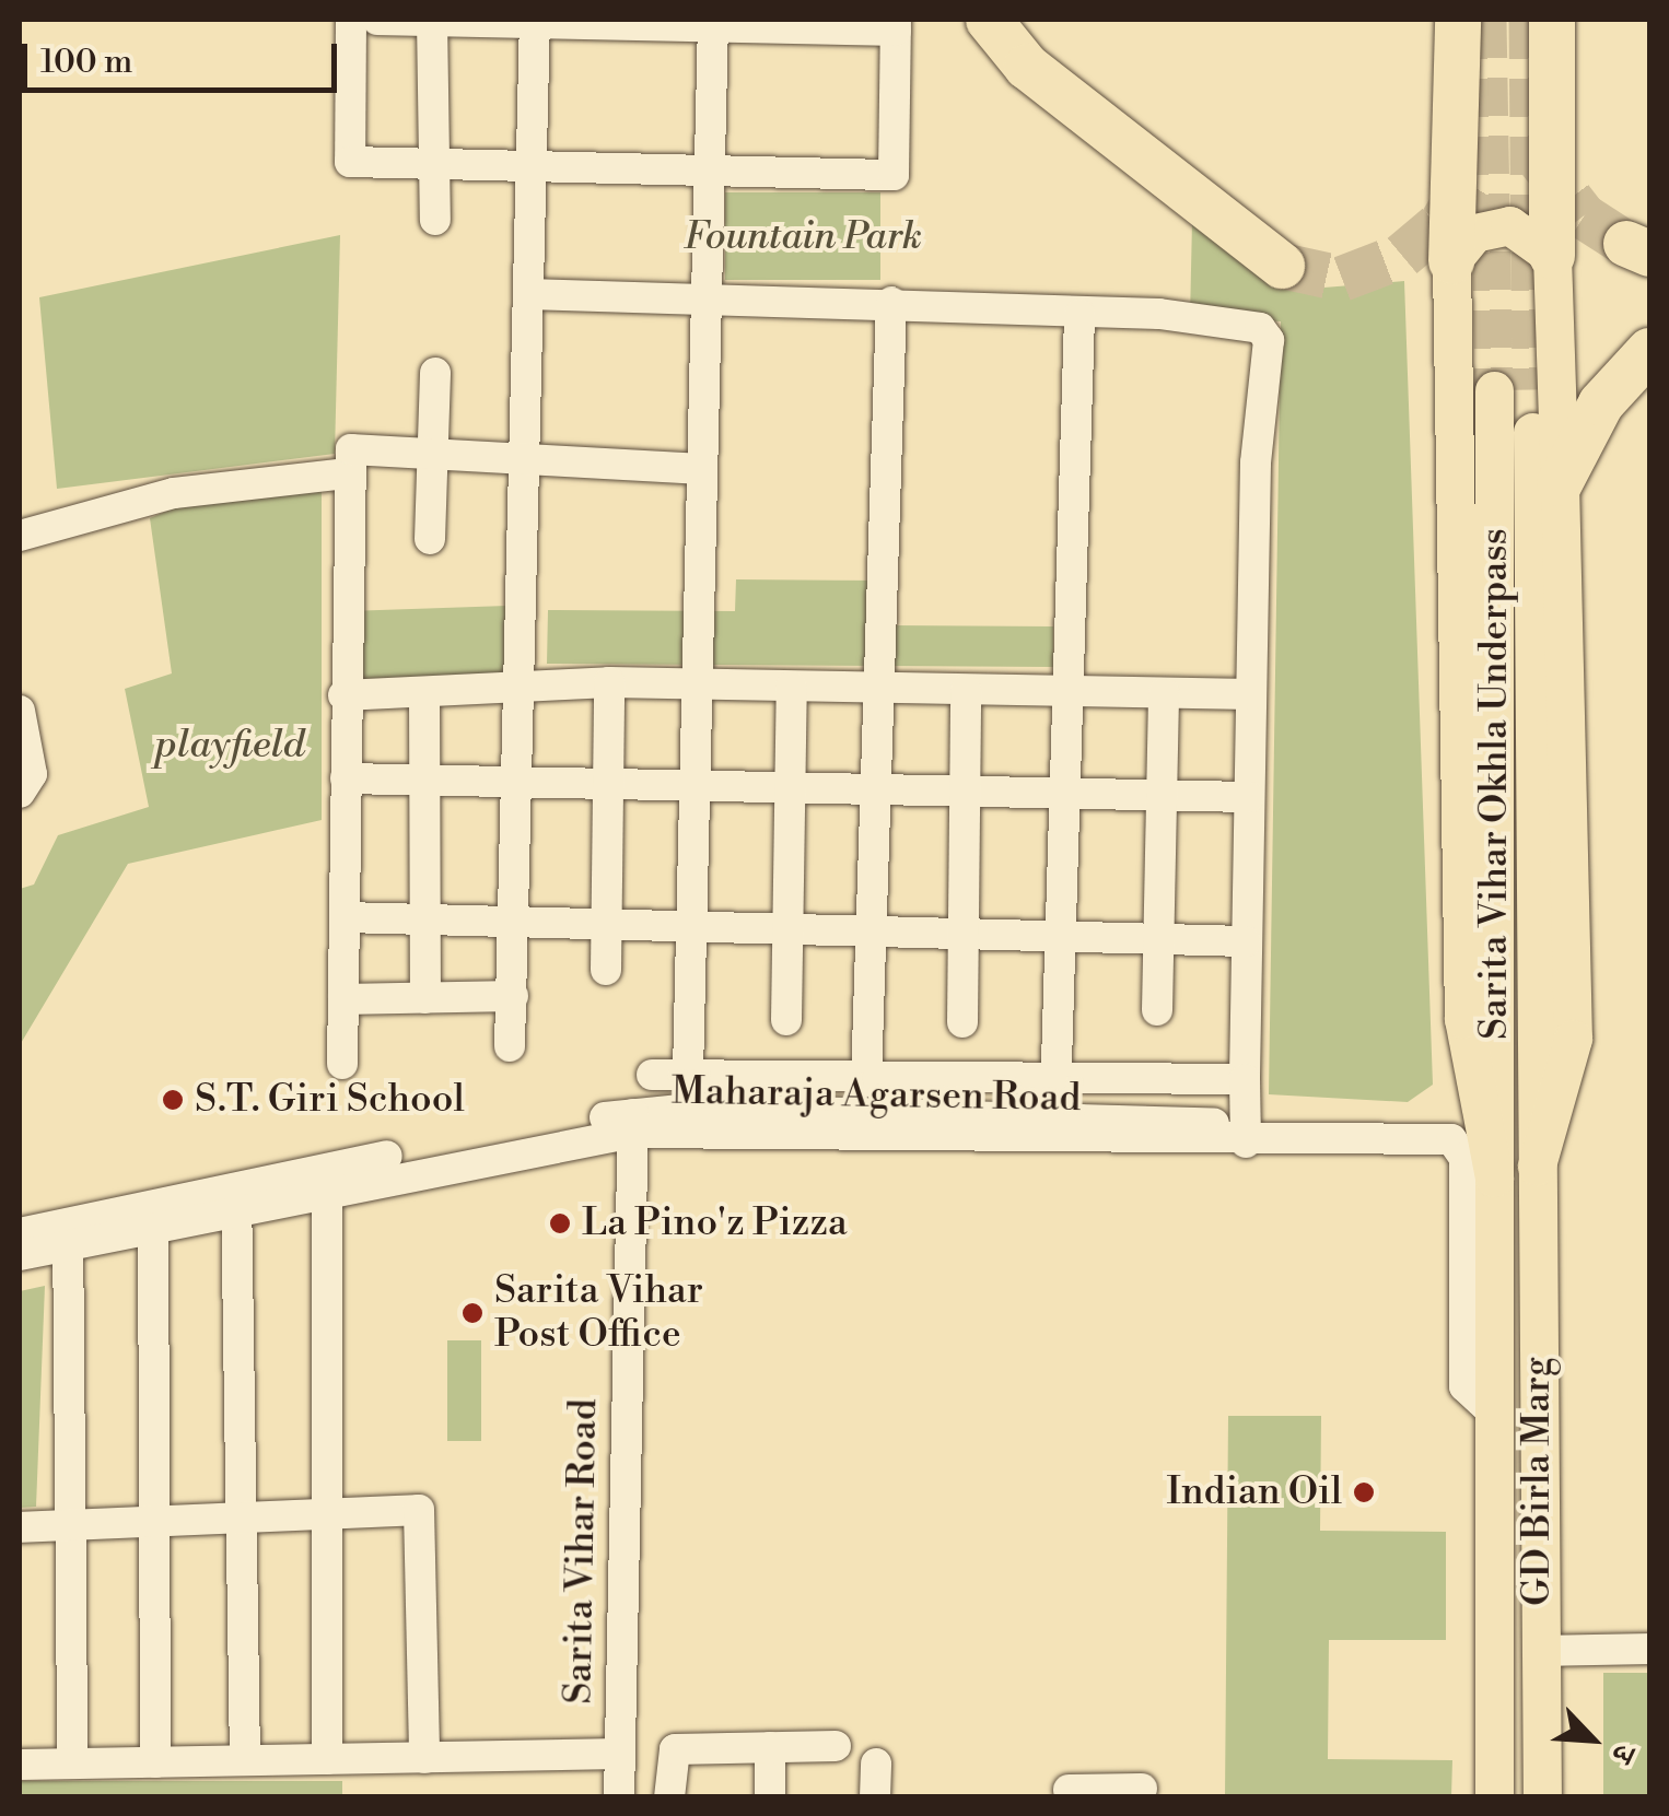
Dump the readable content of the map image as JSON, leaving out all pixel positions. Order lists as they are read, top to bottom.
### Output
{
  "streets": {
    "main road": ["Sarita Vihar Okhla Underpass", "GD Birla Marg"],
    "street": ["Maharaja Agarsen Road", "Sarita Vihar Road"]
  },
  "crossings": [
    ["Sarita Vihar Okhla Underpass", "GD Birla Marg"],
    ["Maharaja Agarsen Road", "GD Birla Marg"],
    ["Maharaja Agarsen Road", "Sarita Vihar Road"]
  ],
  "parks": ["Fountain Park", "playfield"],
  "places": [
    "S.T. Giri School",
    "La Pino'z Pizza",
    "Sarita Vihar Post Office",
    "Indian Oil"
  ],
  "scale_bar": "100 m",
  "north": "bottom right"
}
